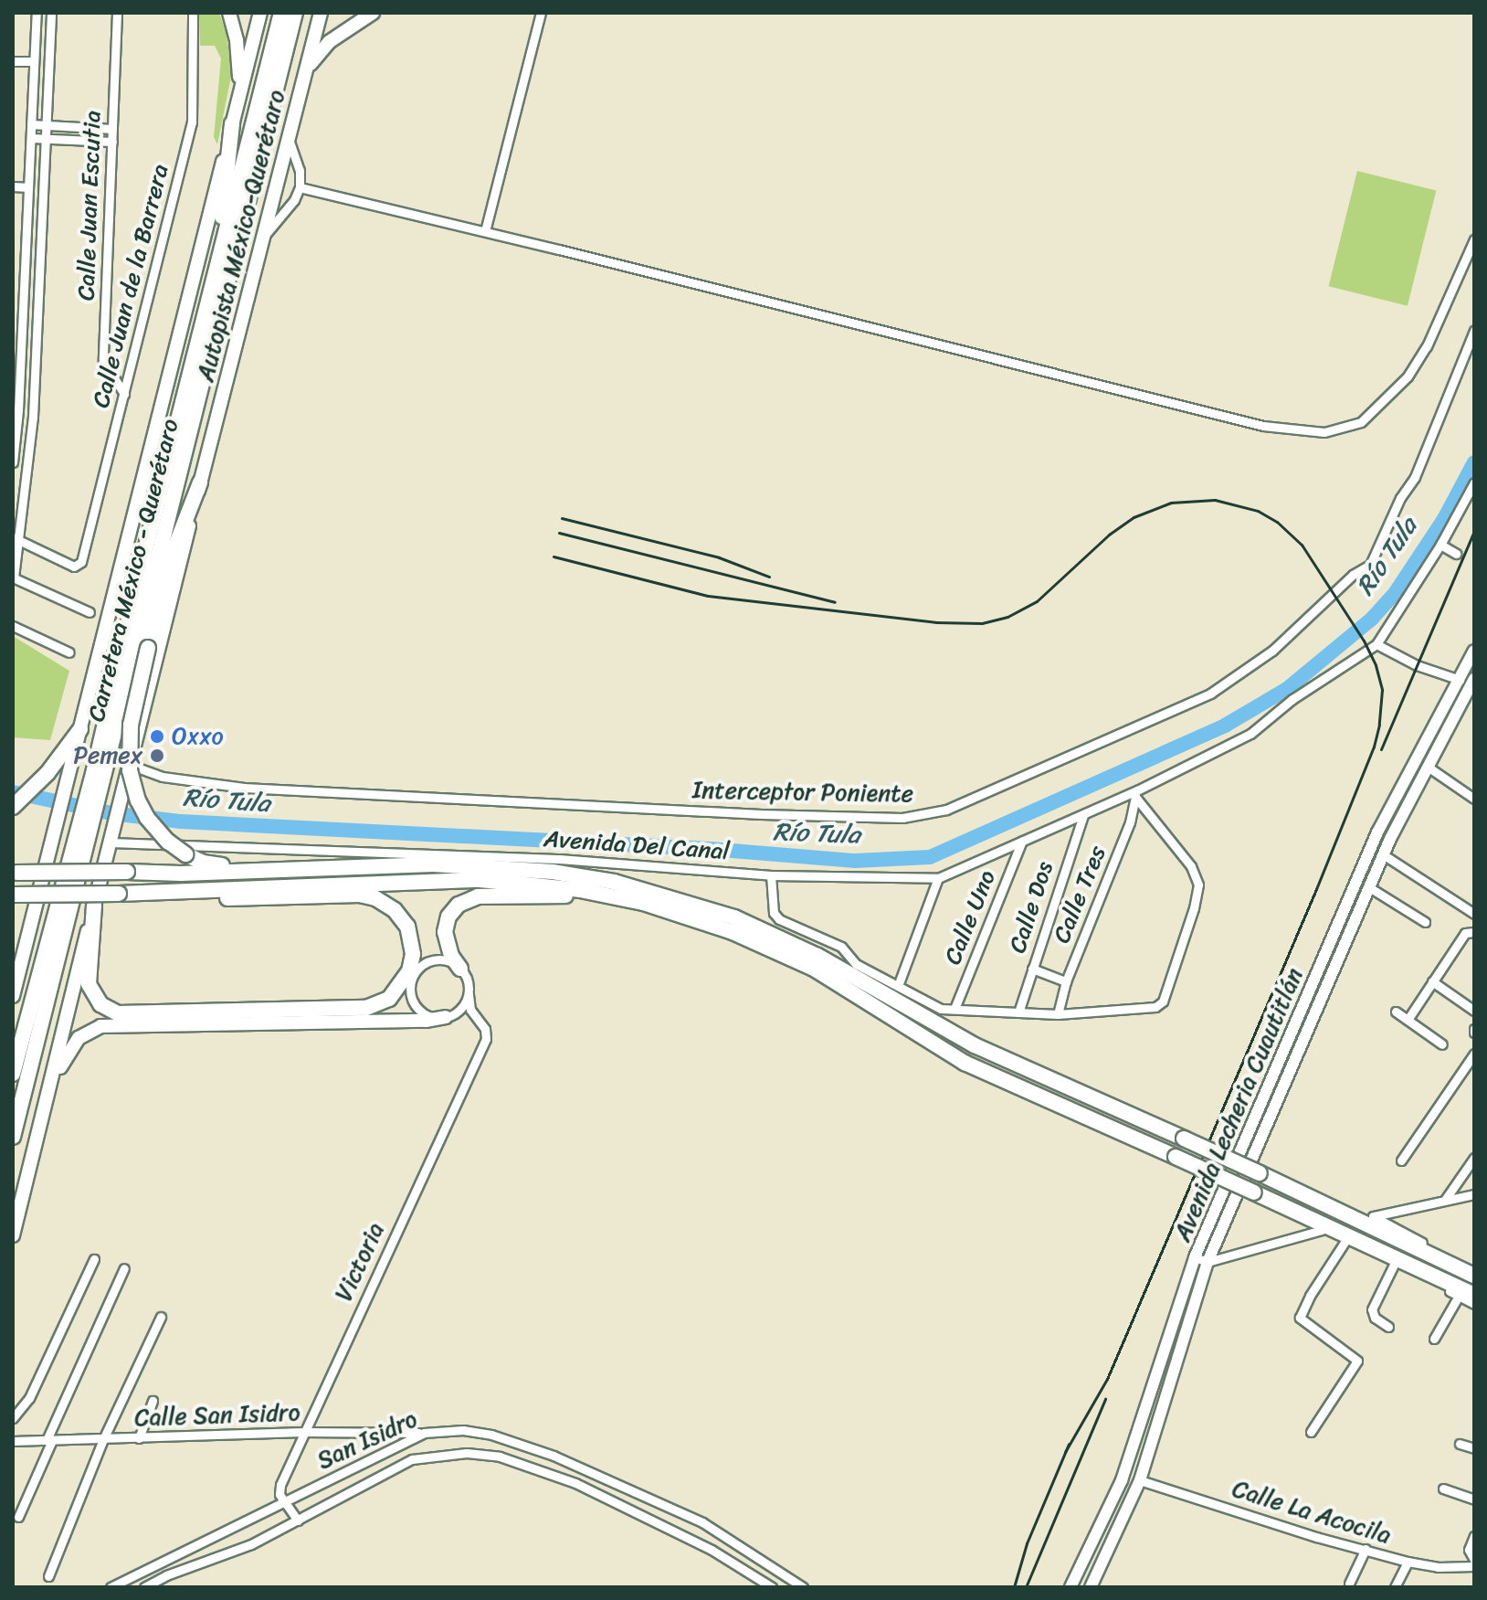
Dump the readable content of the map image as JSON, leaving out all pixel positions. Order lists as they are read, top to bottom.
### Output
{
  "streets": {
    "highway": ["Carretera México - Querétaro"],
    "main road": ["Autopista México-Querétaro", "Avenida Lecheria Cuautitlán"],
    "street": [
      "Calle Juan Escutia",
      "Calle Juan de la Barrera",
      "Interceptor Poniente",
      "Avenida Del Canal",
      "Calle Tres",
      "Calle Dos",
      "Calle Uno",
      "Victoria",
      "Calle San Isidro",
      "San Isidro",
      "Calle La Acocila"
    ]
  },
  "crossings": [
    ["Calle Juan Escutia", "Calle Juan de la Barrera"],
    ["Autopista México-Querétaro", "Interceptor Poniente"],
    ["Autopista México-Querétaro", "Avenida Del Canal"],
    ["Avenida Del Canal", "Calle Tres"],
    ["Avenida Del Canal", "Calle Dos"],
    ["Avenida Del Canal", "Calle Uno"],
    ["Avenida Lecheria Cuautitlán", "Calle La Acocila"],
    ["Victoria", "Calle San Isidro"],
    ["Victoria", "San Isidro"],
    ["Calle San Isidro", "San Isidro"]
  ],
  "water": ["Río Tula"],
  "places": ["Oxxo", "Pemex"]
}
